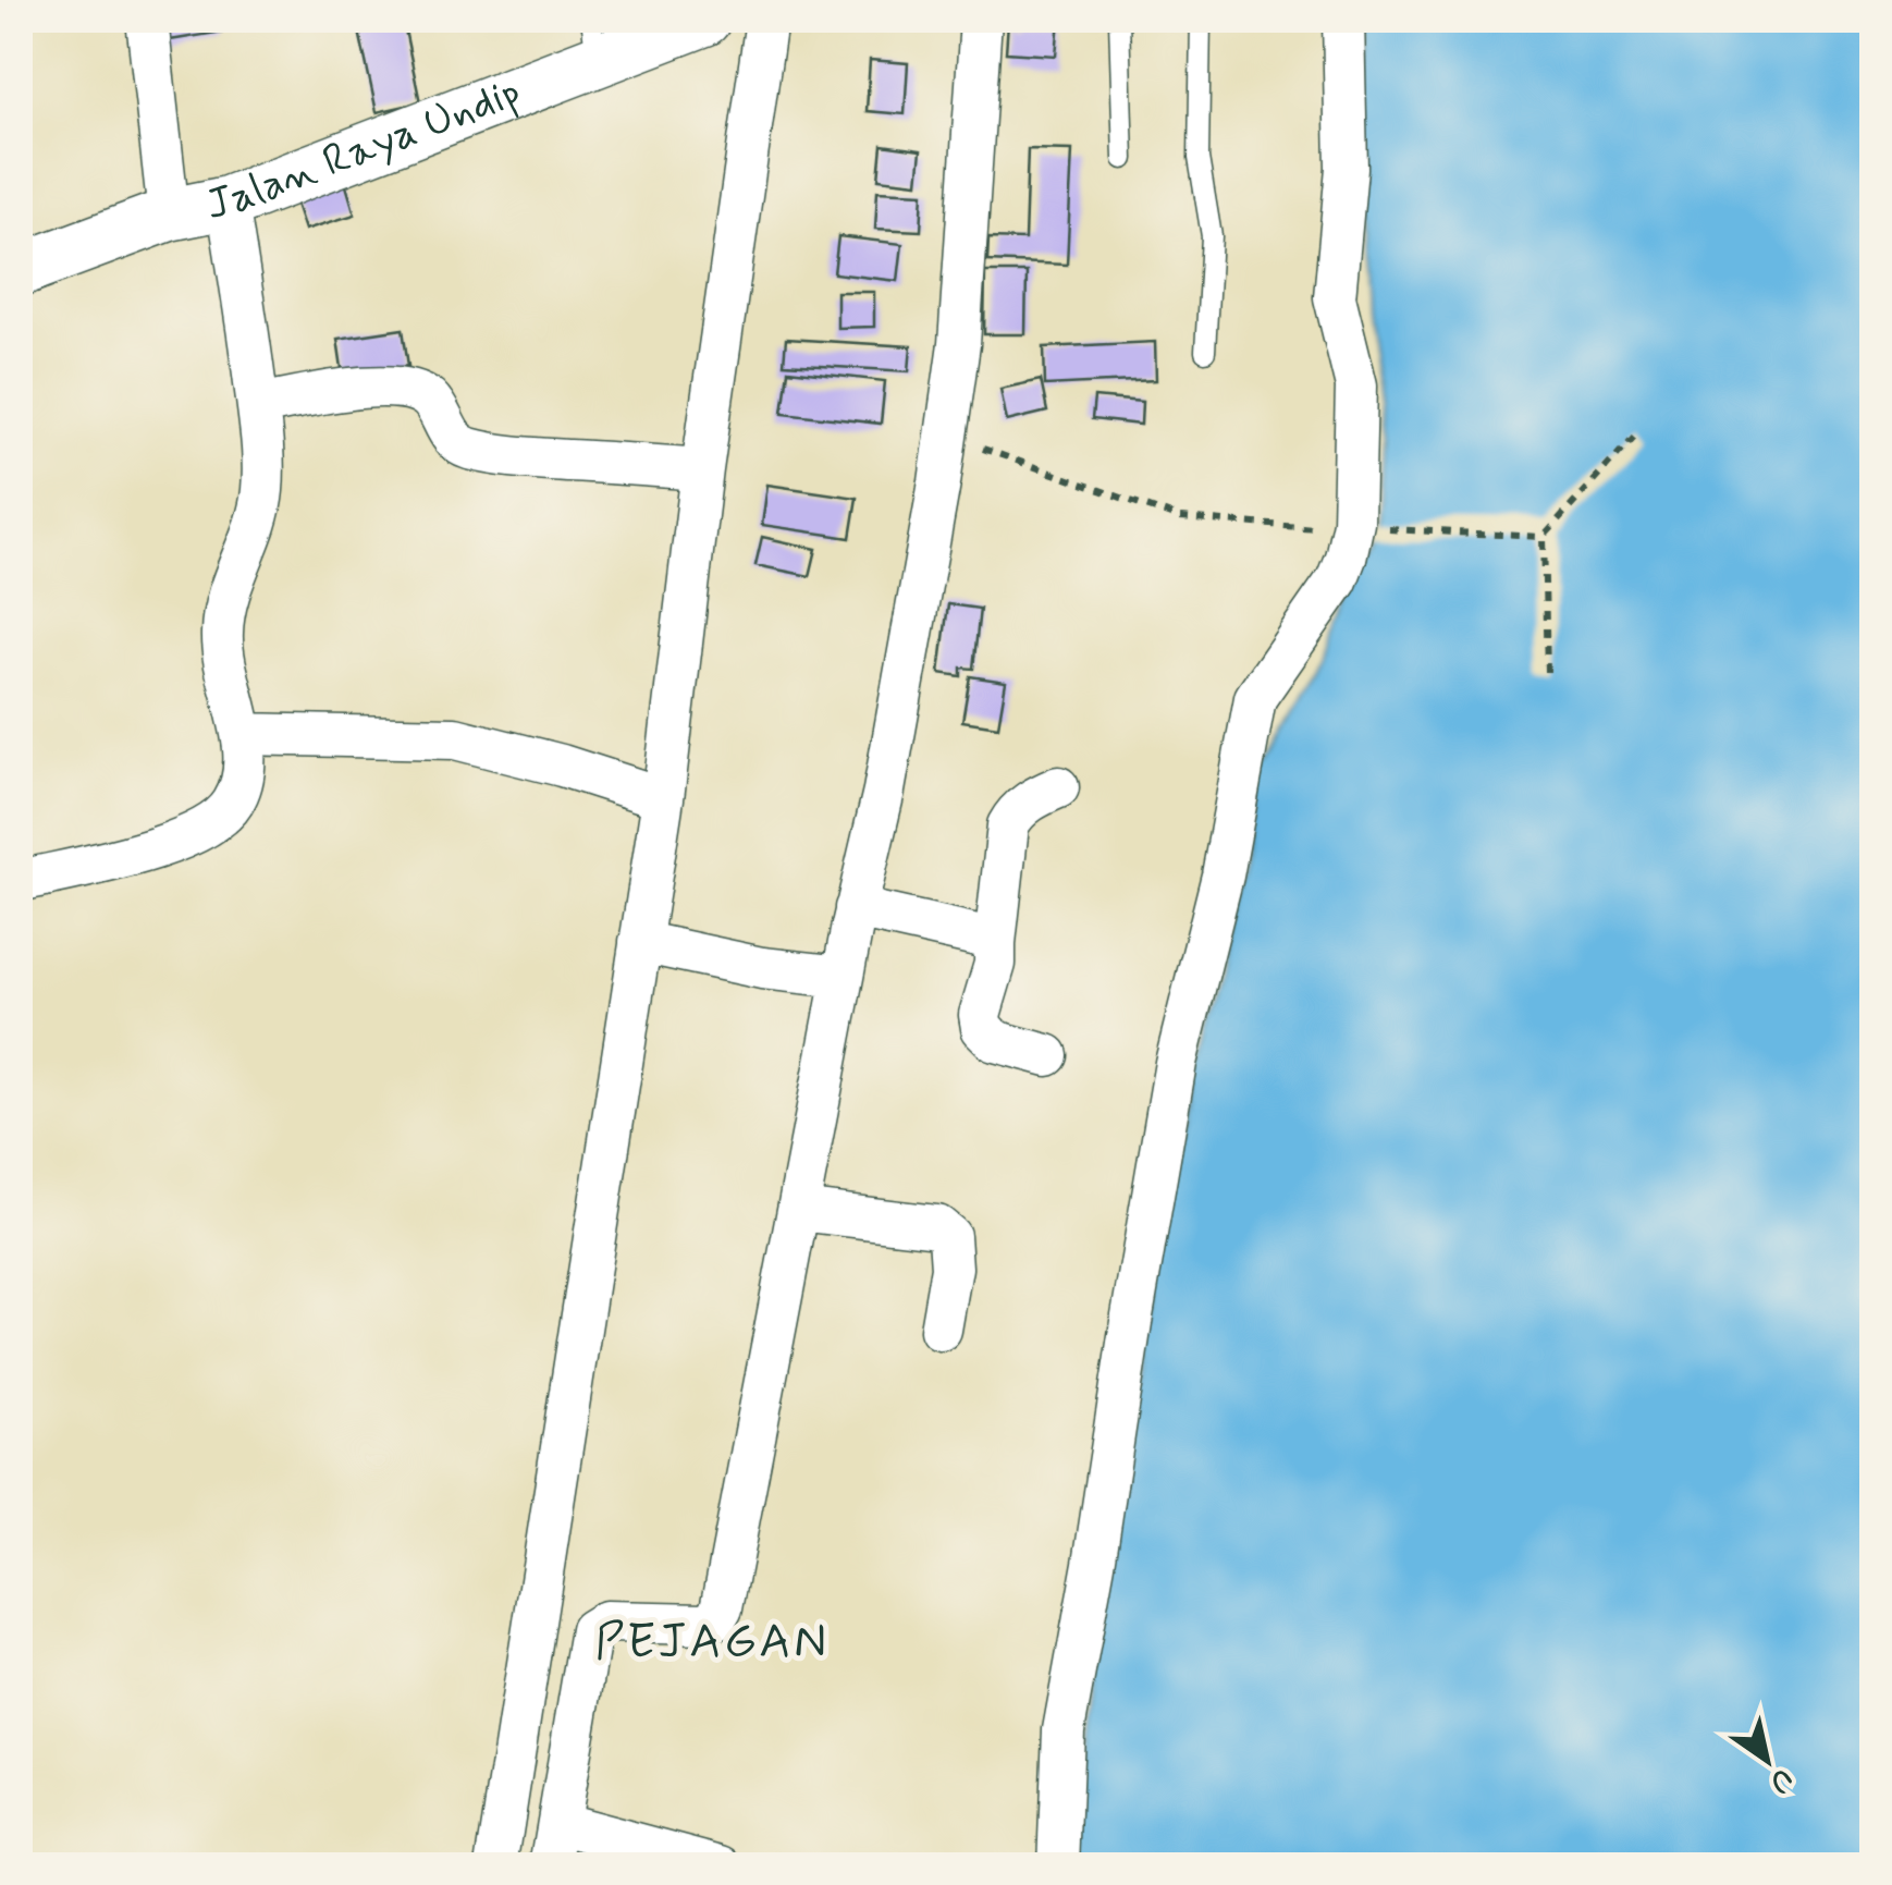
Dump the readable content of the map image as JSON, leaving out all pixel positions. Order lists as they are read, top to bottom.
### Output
{
  "streets": {
    "street": ["Jalan Raya Undip"]
  },
  "districts": ["PEJAGAN"],
  "north": "bottom right"
}
